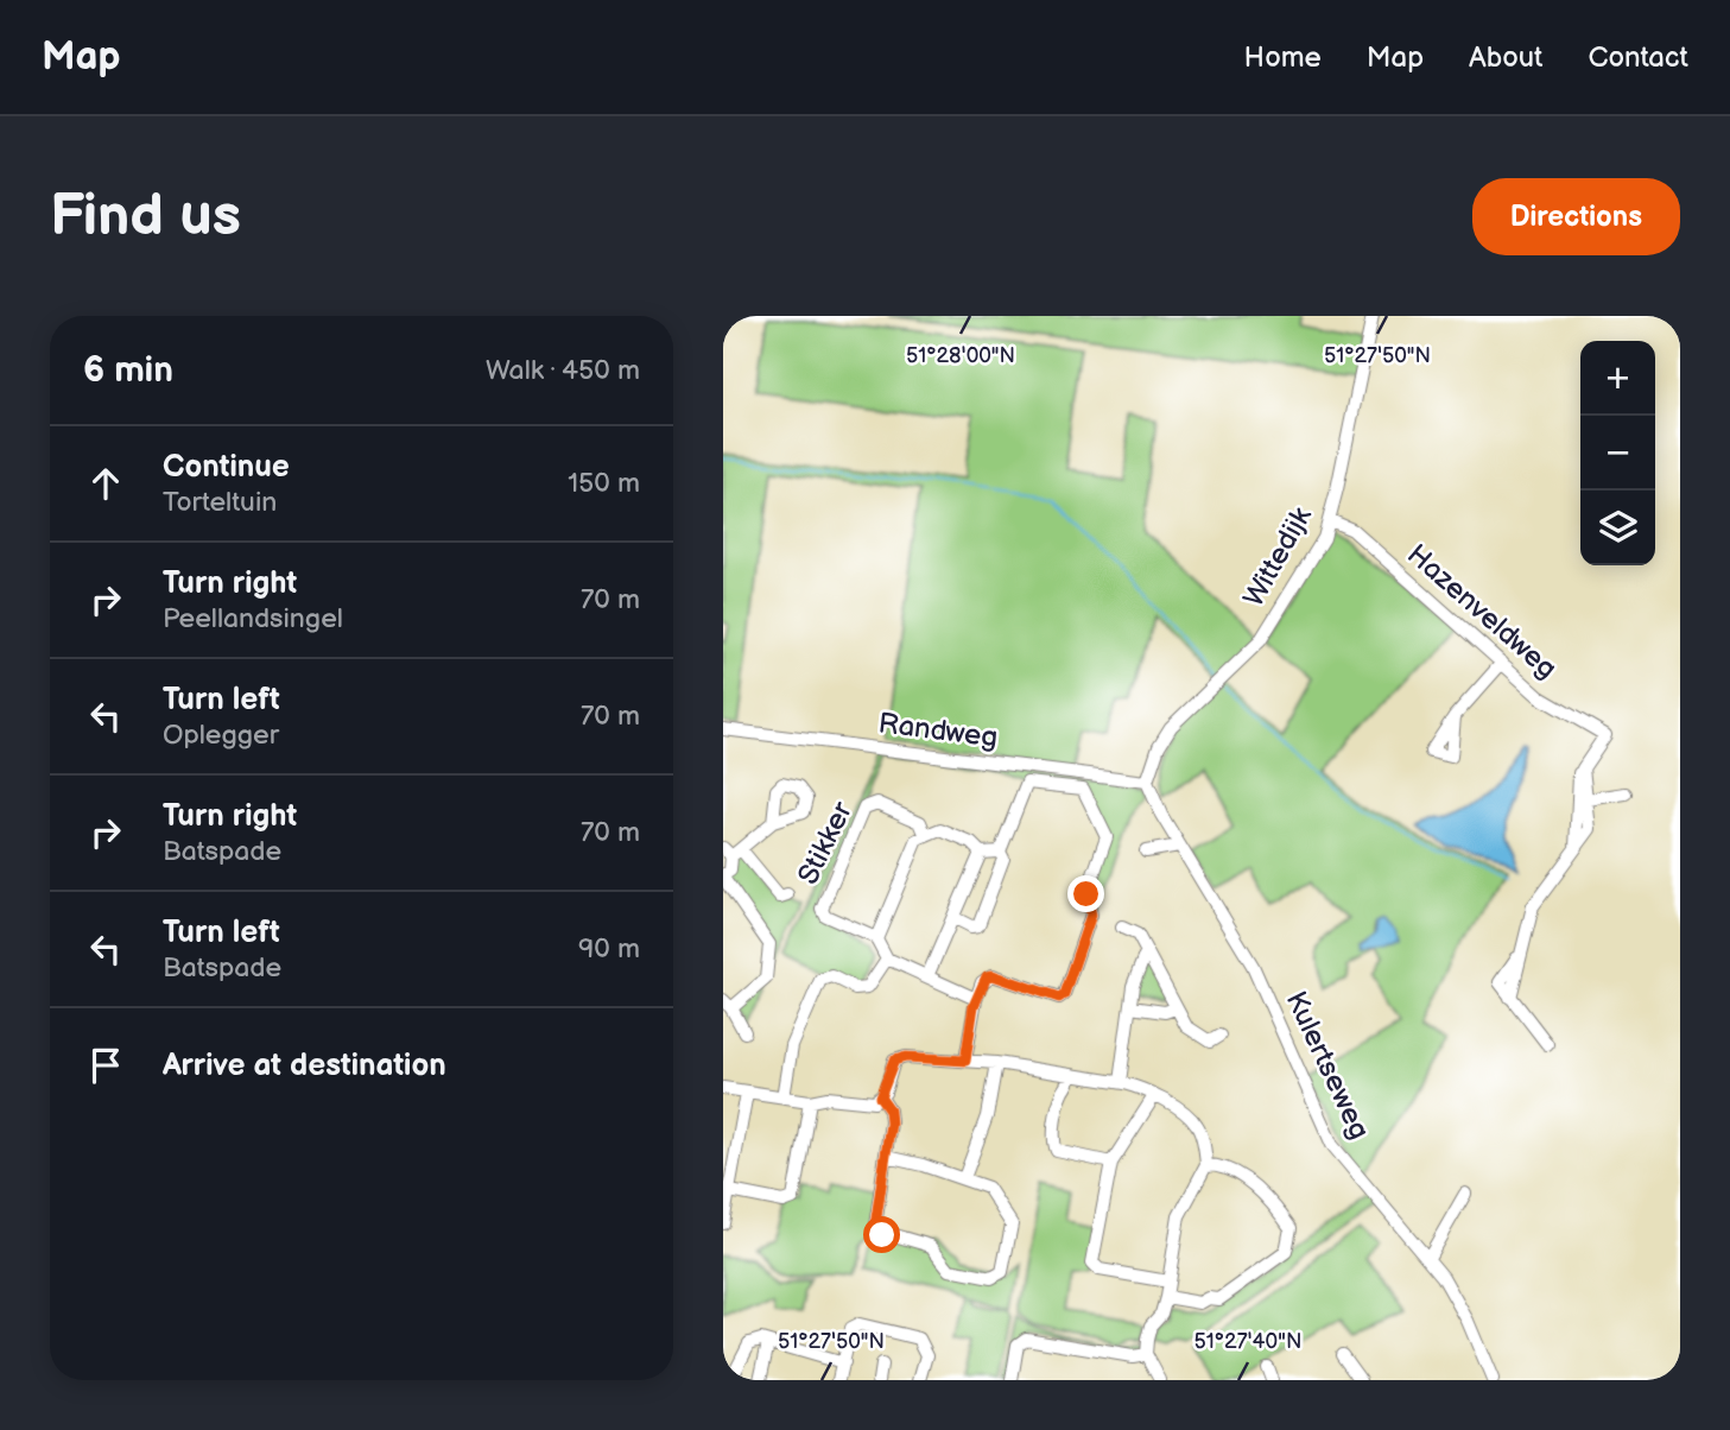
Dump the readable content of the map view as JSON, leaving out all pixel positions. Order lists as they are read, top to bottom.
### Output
{
  "streets": {
    "street": [
      "Wittedijk",
      "Hazenveldweg",
      "Randweg",
      "Stikker",
      "Kulertseweg"
    ]
  },
  "crossings": [
    ["Wittedijk", "Hazenveldweg"],
    ["Wittedijk", "Randweg"],
    ["Wittedijk", "Kulertseweg"],
    ["Randweg", "Kulertseweg"]
  ],
  "page": {
    "header": "Map",
    "nav": [
      "Home",
      "Map",
      "About",
      "Contact"
    ],
    "buttons": "Directions",
    "title": "Find us",
    "heading": ["6 min", "Walk · 450 m"],
    "map_buttons": ["+", "−"],
    "list": [
      ["Continue", "Torteltuin", "150 m"],
      ["Turn right", "Peellandsingel", "70 m"],
      ["Turn left", "Oplegger", "70 m"],
      ["Turn right", "Batspade", "70 m"],
      ["Turn left", "Batspade", "90 m"],
      "Arrive at destination"
    ]
  },
  "coordinates": ["51°28'00\"N", "51°27'50\"N", "51°27'40\"N"]
}
